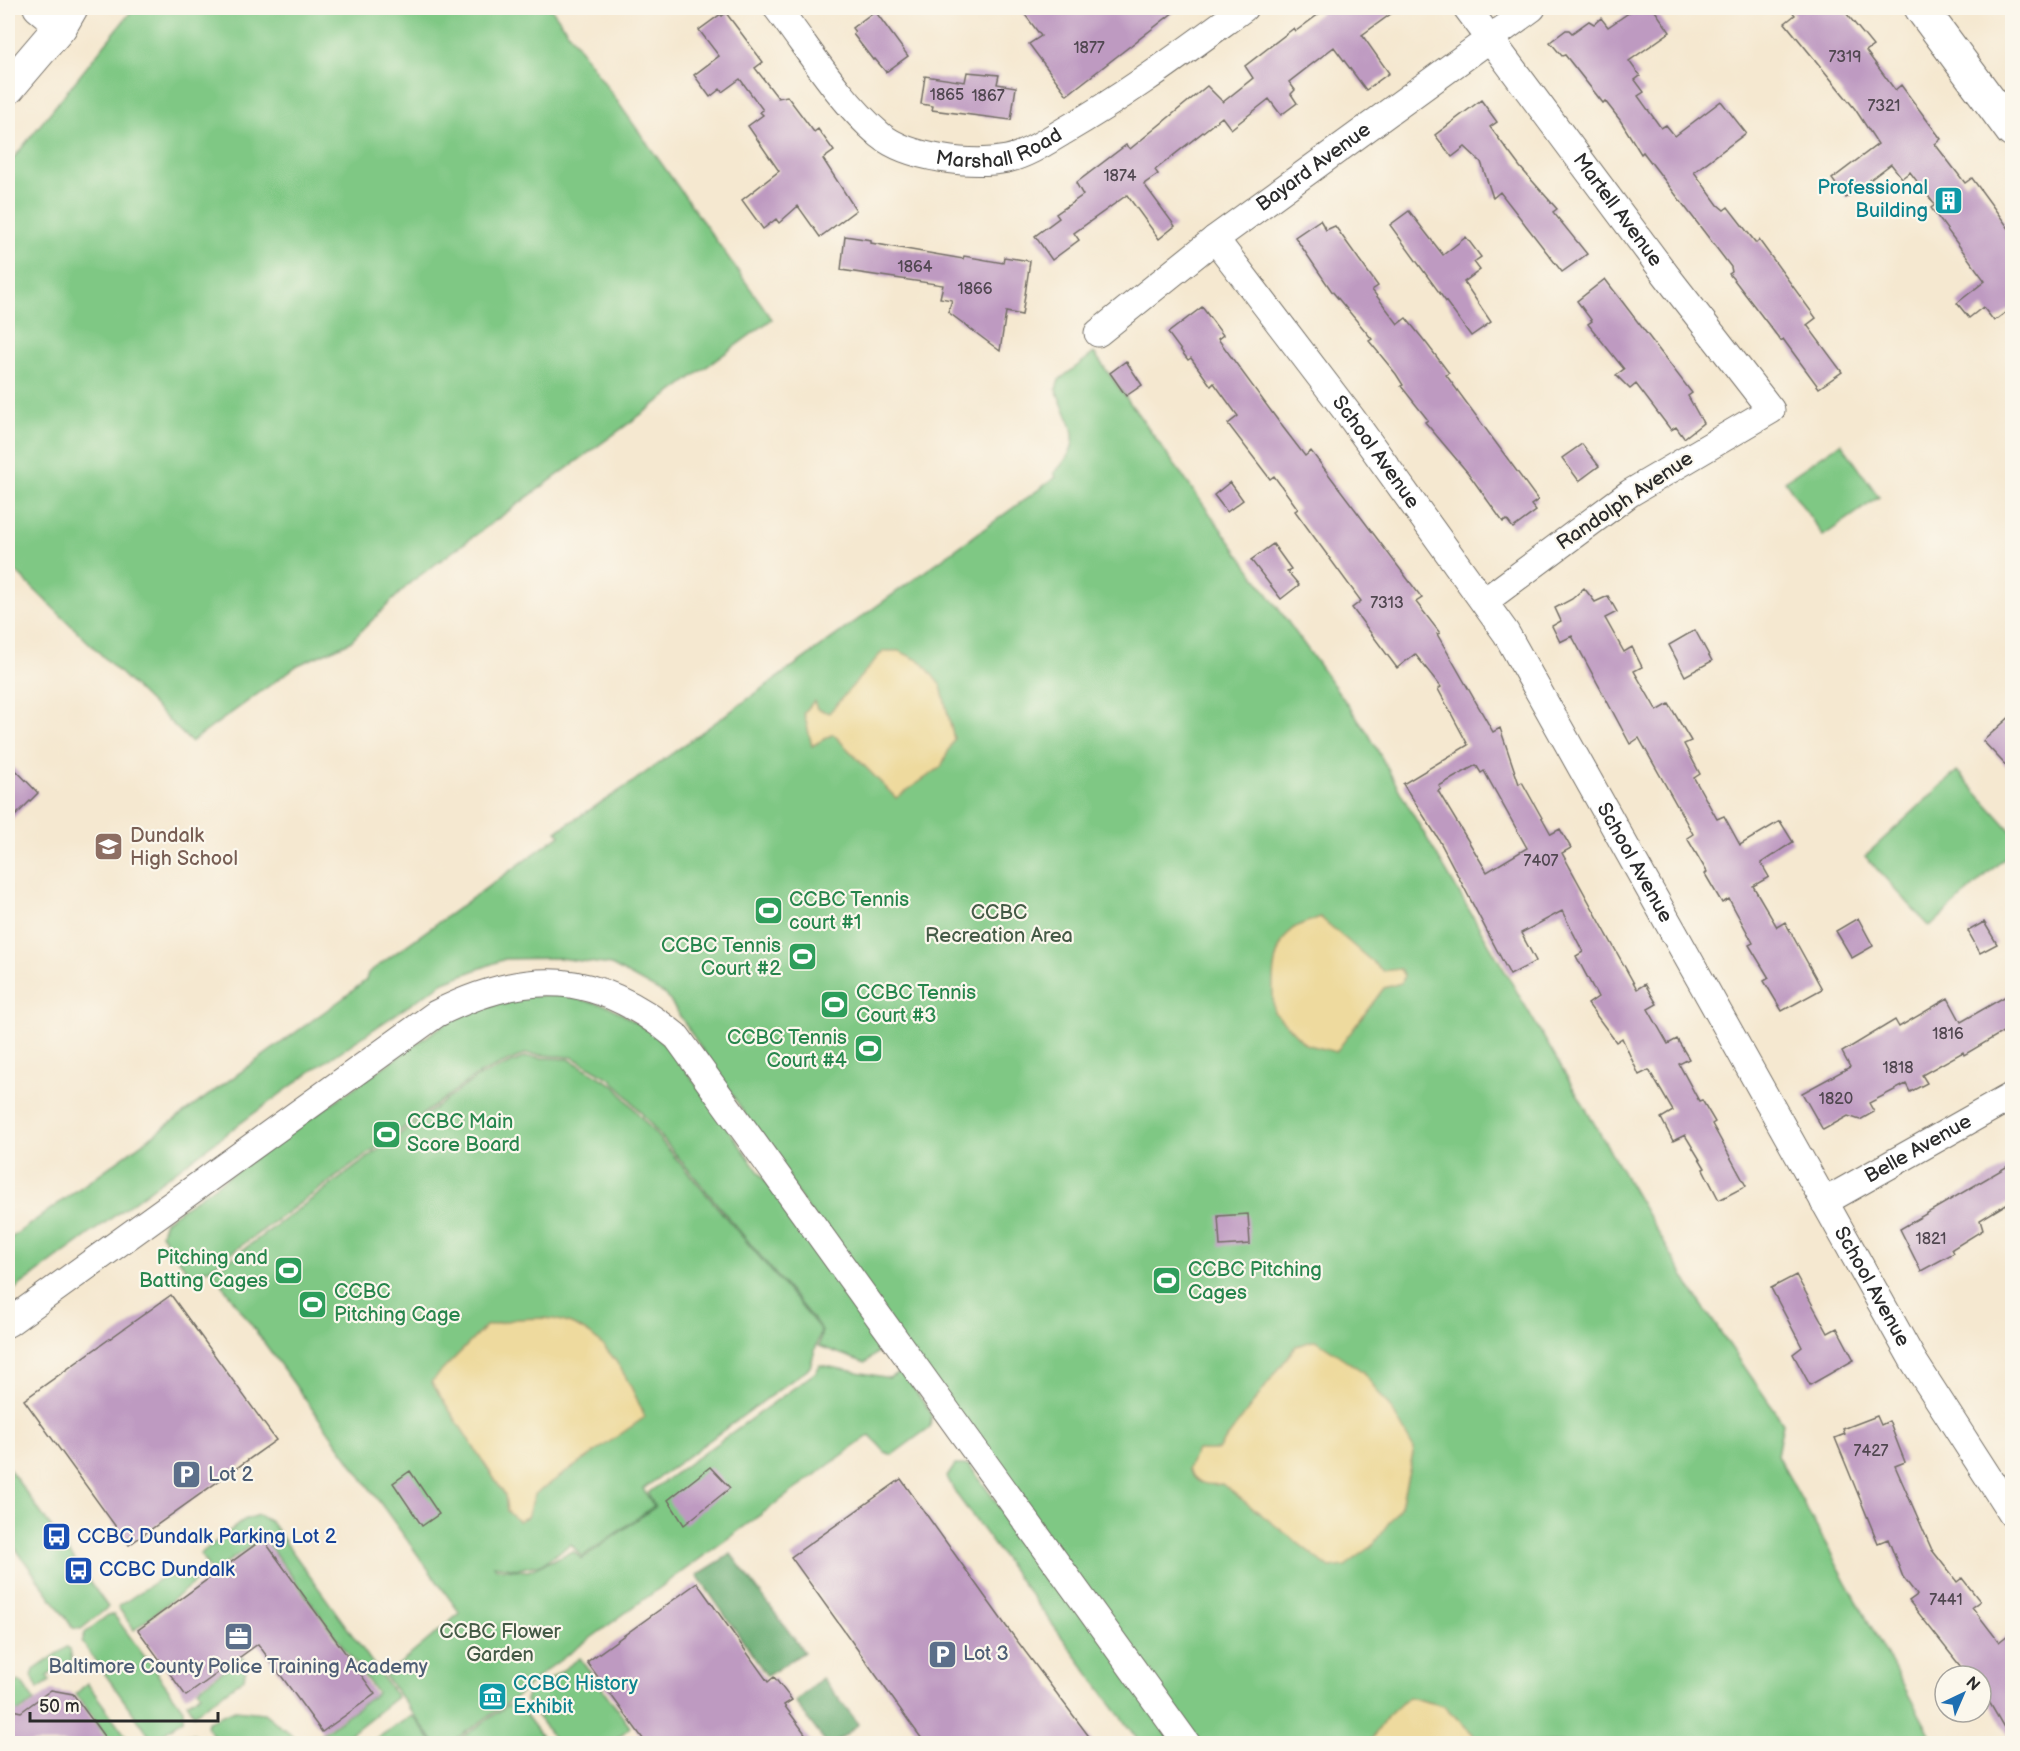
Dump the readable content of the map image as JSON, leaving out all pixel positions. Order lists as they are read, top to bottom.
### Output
{
  "streets": {
    "street": [
      "Marshall Road",
      "Bayard Avenue",
      "Martell Avenue",
      "School Avenue",
      "Randolph Avenue",
      "Belle Avenue"
    ]
  },
  "crossings": [
    ["Bayard Avenue", "Martell Avenue"],
    ["Bayard Avenue", "School Avenue"],
    ["Martell Avenue", "Randolph Avenue"],
    ["School Avenue", "Randolph Avenue"],
    ["School Avenue", "Belle Avenue"]
  ],
  "parks": ["CCBC Recreation Area", "CCBC Flower Garden"],
  "places": {
    "building": ["Professional Building"],
    "school or university": ["Dundalk High School"],
    "sports": [
      "CCBC Tennis court #1",
      "CCBC Tennis Court #2",
      "CCBC Tennis Court #3",
      "CCBC Tennis Court #4",
      "CCBC Main Score Board",
      "Pitching and Batting Cages",
      "CCBC Pitching Cages",
      "CCBC Pitching Cage"
    ],
    "parking": ["Lot 2", "Lot 3"],
    "bus stop": ["CCBC Dundalk Parking Lot 2", "CCBC Dundalk"],
    "office": ["Baltimore County Police Training Academy"],
    "museum": ["CCBC History Exhibit"]
  },
  "house_numbers": [
    "1877",
    "7319",
    "1865",
    "1867",
    "7321",
    "1874",
    "1864",
    "1866",
    "7313",
    "7407",
    "1816",
    "1818",
    "1820",
    "1821",
    "7427",
    "7441"
  ],
  "scale_bar": "50 m",
  "north": "top right"
}
